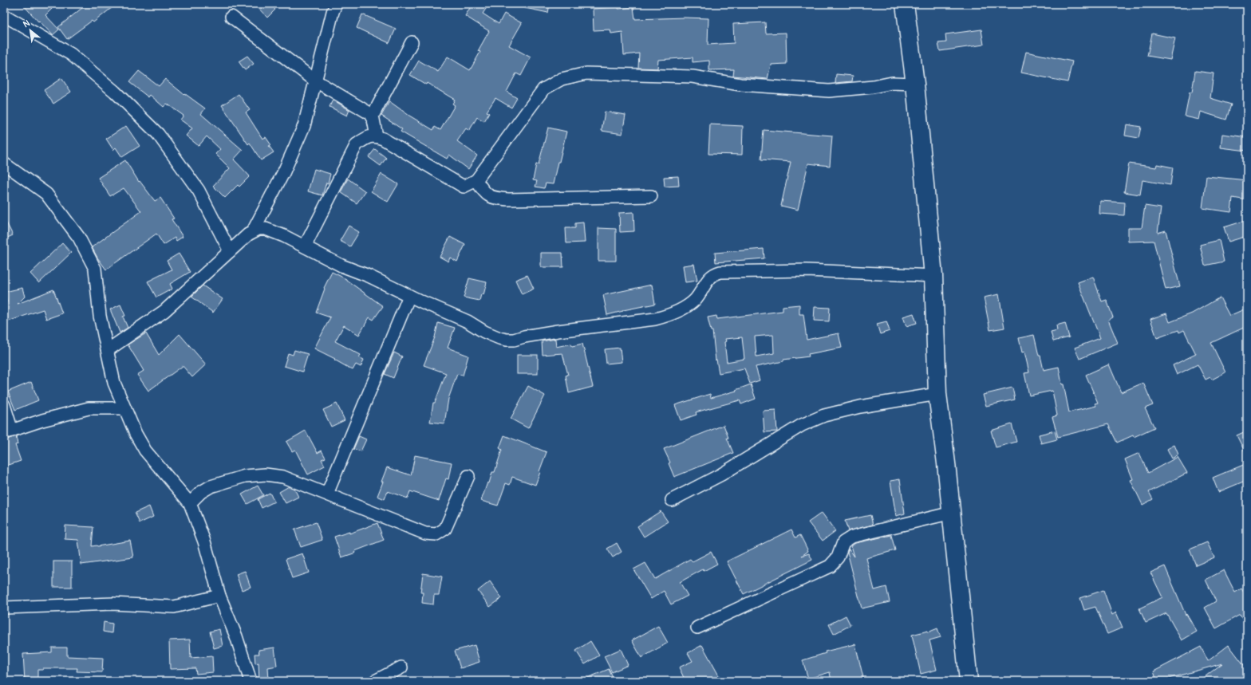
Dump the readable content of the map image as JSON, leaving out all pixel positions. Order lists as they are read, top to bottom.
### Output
{
  "north": "top left"
}
